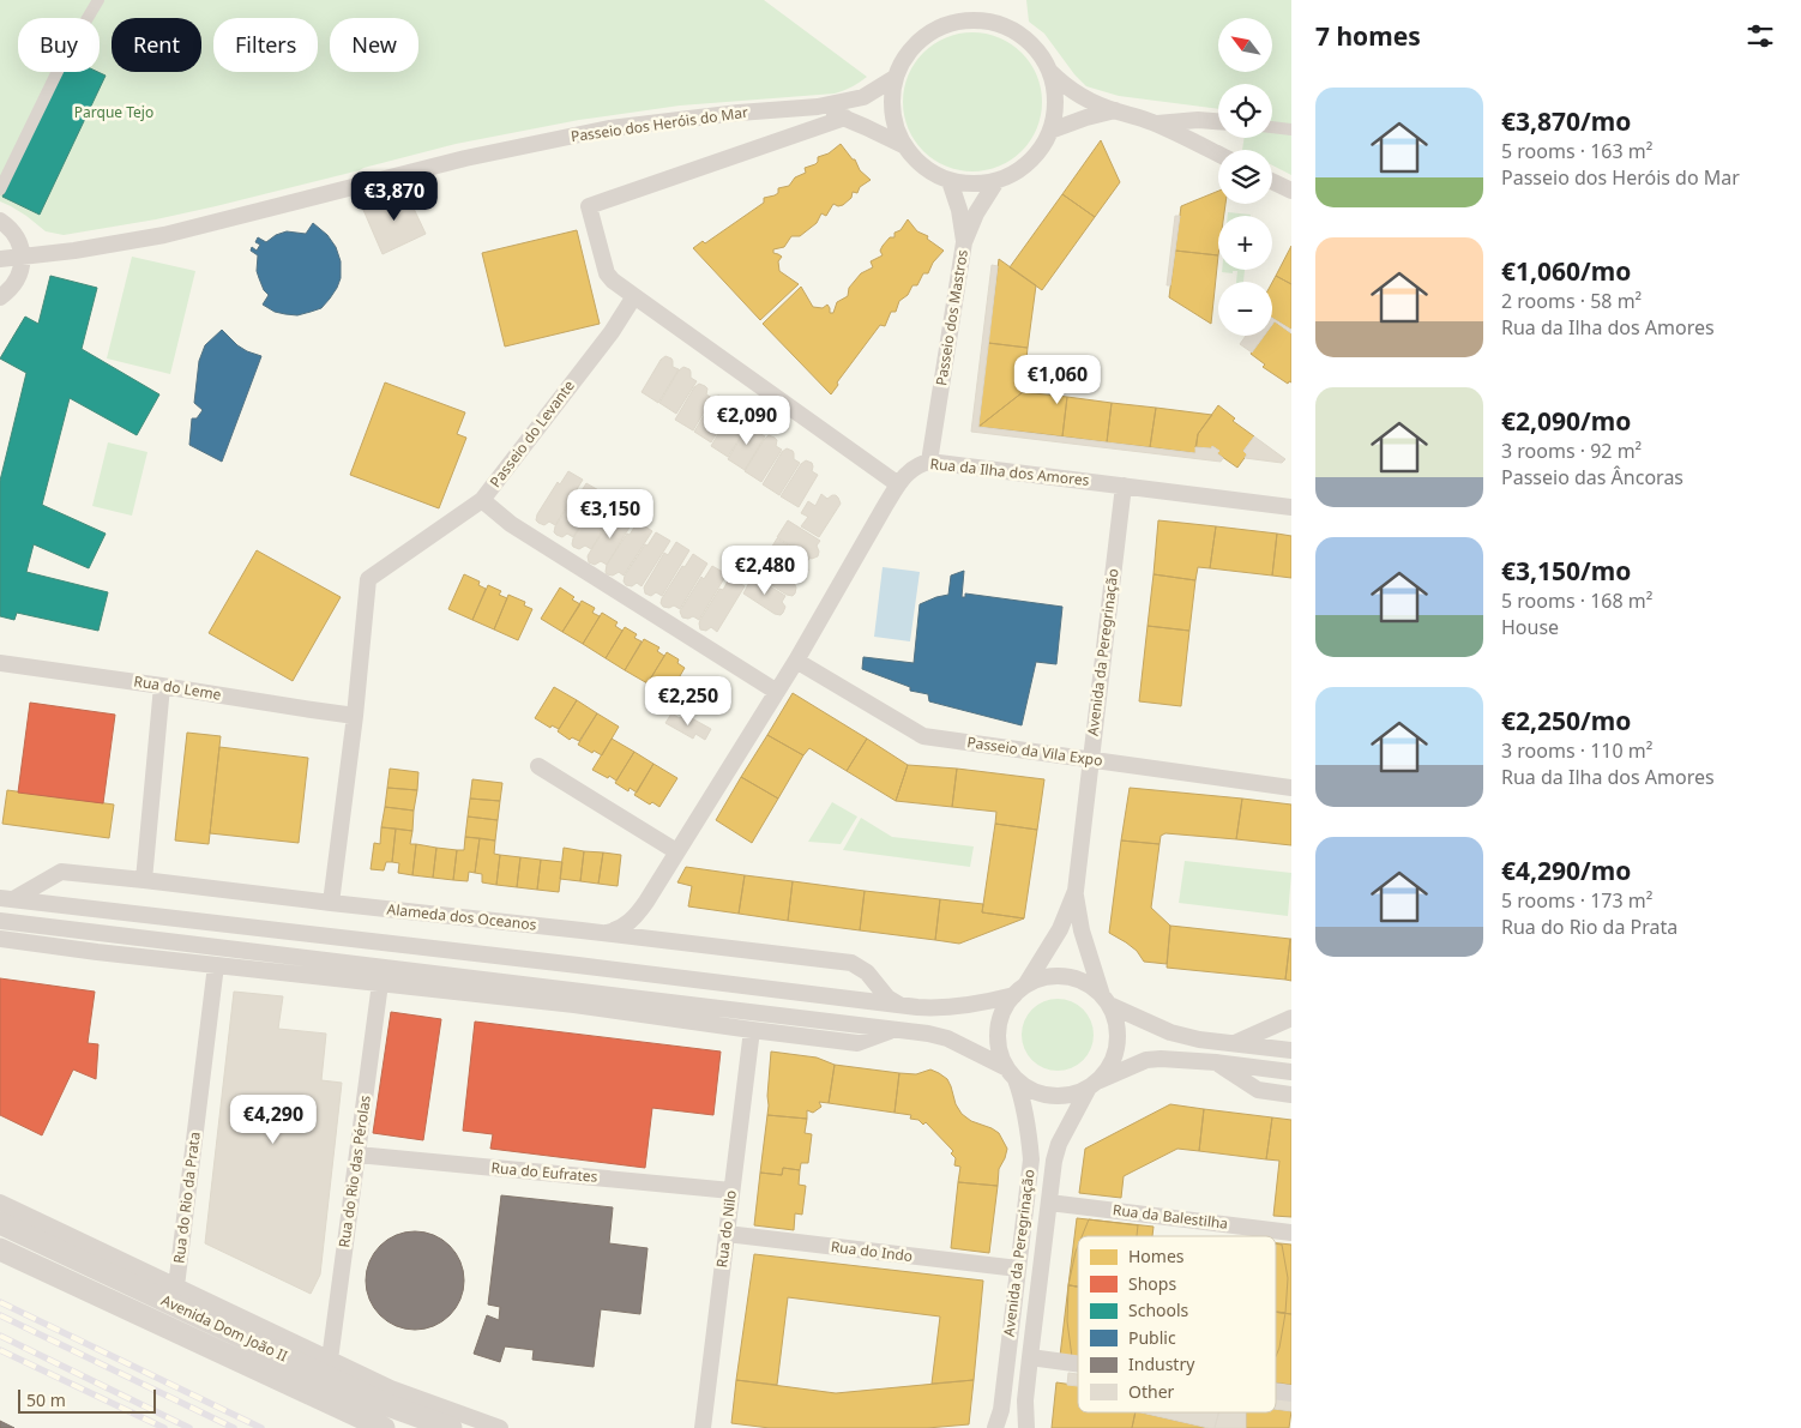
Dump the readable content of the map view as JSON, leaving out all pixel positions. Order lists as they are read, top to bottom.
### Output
{
  "streets": {
    "main road": ["Avenida Dom João II"],
    "street": [
      "Passeio dos Heróis do Mar",
      "Passeio dos Mastros",
      "Passeio do Levante",
      "Rua da Ilha dos Amores",
      "Avenida da Peregrinação",
      "Rua do Leme",
      "Passeio da Vila Expo",
      "Alameda dos Oceanos",
      "Rua do Rio das Pérolas",
      "Rua do Eufrates",
      "Rua do Rio da Prata",
      "Rua da Balestilha",
      "Rua do Nilo",
      "Rua do Indo"
    ]
  },
  "crossings": [
    ["Passeio dos Heróis do Mar", "Passeio dos Mastros"],
    ["Passeio dos Mastros", "Rua da Ilha dos Amores"],
    ["Passeio do Levante", "Rua do Leme"],
    ["Passeio do Levante", "Alameda dos Oceanos"],
    ["Rua da Ilha dos Amores", "Avenida da Peregrinação"],
    ["Rua da Ilha dos Amores", "Passeio da Vila Expo"],
    ["Rua da Ilha dos Amores", "Alameda dos Oceanos"],
    ["Avenida da Peregrinação", "Passeio da Vila Expo"],
    ["Avenida da Peregrinação", "Alameda dos Oceanos"],
    ["Avenida da Peregrinação", "Rua da Balestilha"],
    ["Avenida da Peregrinação", "Rua do Indo"],
    ["Rua do Rio das Pérolas", "Rua do Eufrates"],
    ["Rua do Eufrates", "Rua do Nilo"],
    ["Rua do Nilo", "Rua do Indo"]
  ],
  "parks": ["Parque Tejo"],
  "legend": [
    "Homes",
    "Shops",
    "Schools",
    "Public",
    "Industry",
    "Other"
  ],
  "scale_bar": "50 m",
  "north": "top left",
  "page": {
    "heading": "7 homes",
    "map_buttons": ["+", "−"],
    "chip": [
      "Buy",
      "Rent",
      "Filters",
      "New"
    ],
    "list": [
      {
        "name": "€3,870/mo",
        "note": "5 rooms · 163 m² · Passeio dos Heróis do Mar"
      },
      {
        "name": "€1,060/mo",
        "note": "2 rooms · 58 m² · Rua da Ilha dos Amores"
      },
      {
        "name": "€2,090/mo",
        "note": "3 rooms · 92 m² · Passeio das Âncoras"
      },
      {
        "name": "€3,150/mo",
        "note": "5 rooms · 168 m² · House"
      },
      {
        "name": "€2,250/mo",
        "note": "3 rooms · 110 m² · Rua da Ilha dos Amores"
      },
      {
        "name": "€4,290/mo",
        "note": "5 rooms · 173 m² · Rua do Rio da Prata"
      }
    ],
    "price": [
      "€3,870",
      "€1,060",
      "€2,090",
      "€3,150",
      "€2,480",
      "€2,250",
      "€4,290"
    ],
    "scale": "50 m"
  }
}
